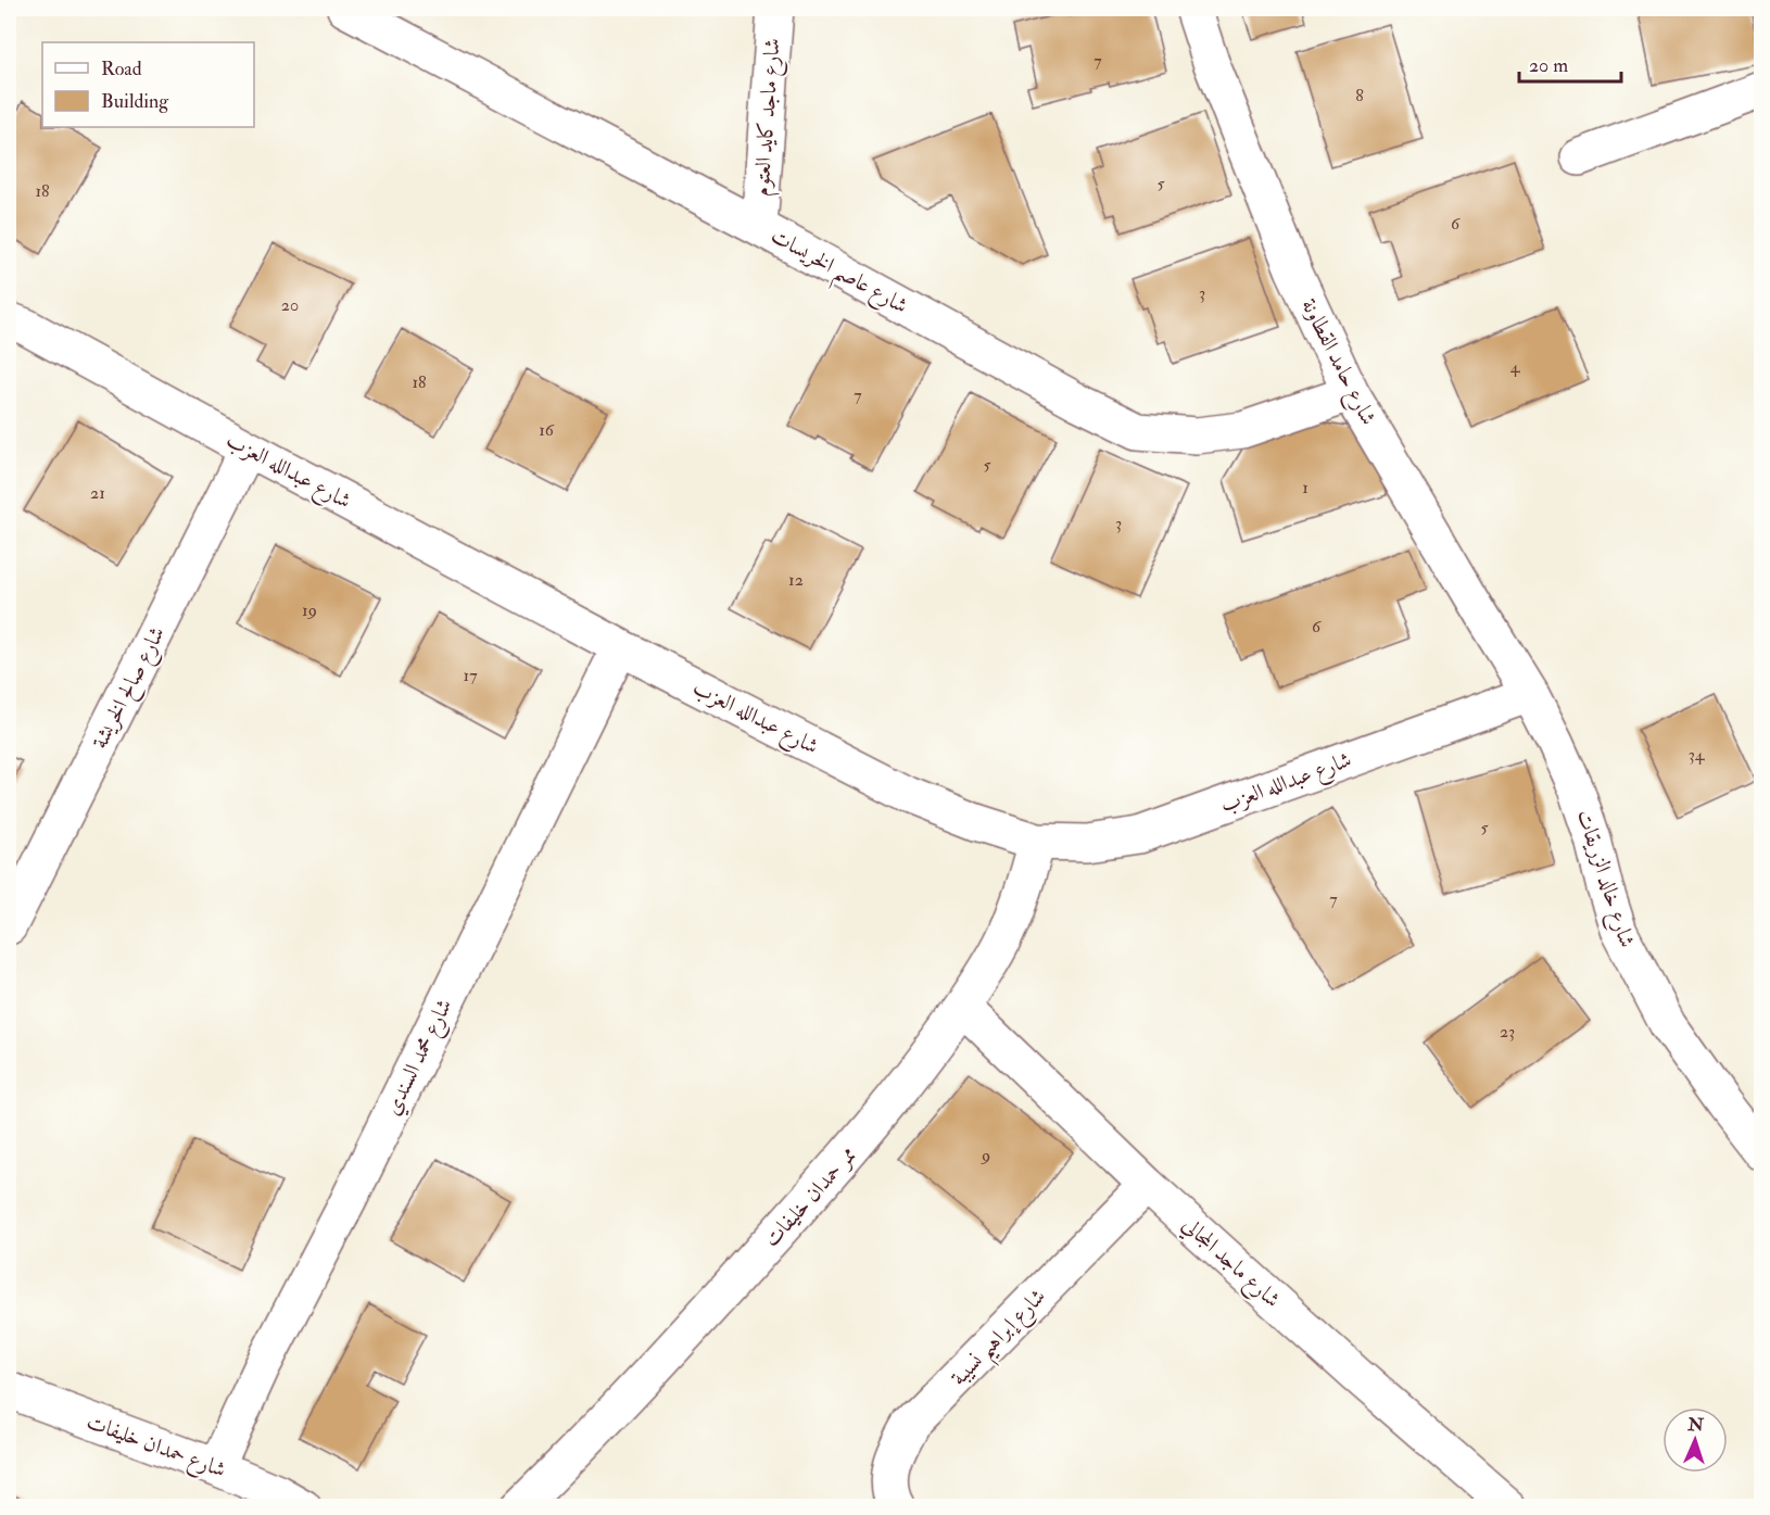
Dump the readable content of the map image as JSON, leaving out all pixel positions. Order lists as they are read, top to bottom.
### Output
{
  "streets": {
    "street": [
      "شارع ماجد كايد العتوم",
      "شارع عاصم الخريسات",
      "شارع حامد القطاونة",
      "شارع عبدالله العزب",
      "شارع صالح الخريشة",
      "شارع خالد الزريقات",
      "شارع محمد السندي",
      "ممر حمدان خليفات",
      "شارع ماجد المجالي",
      "شارع إبراهيم نسيبة",
      "شارع حمدان خليفات"
    ]
  },
  "crossings": [
    ["شارع ماجد كايد العتوم", "شارع عاصم الخريسات"],
    ["شارع عاصم الخريسات", "شارع حامد القطاونة"],
    ["شارع حامد القطاونة", "شارع عبدالله العزب"],
    ["شارع حامد القطاونة", "شارع خالد الزريقات"],
    ["شارع عبدالله العزب", "شارع صالح الخريشة"],
    ["شارع عبدالله العزب", "شارع خالد الزريقات"],
    ["شارع عبدالله العزب", "شارع محمد السندي"],
    ["شارع عبدالله العزب", "ممر حمدان خليفات"],
    ["شارع محمد السندي", "شارع حمدان خليفات"],
    ["ممر حمدان خليفات", "شارع ماجد المجالي"],
    ["شارع ماجد المجالي", "شارع إبراهيم نسيبة"]
  ],
  "house_numbers": [
    "7",
    "8",
    "5",
    "18",
    "6",
    "3",
    "20",
    "4",
    "18",
    "7",
    "16",
    "5",
    "1",
    "21",
    "3",
    "12",
    "19",
    "6",
    "17",
    "34",
    "5",
    "7",
    "23",
    "9"
  ],
  "legend": ["Road", "Building"],
  "scale_bar": "20 m",
  "north": "top"
}
